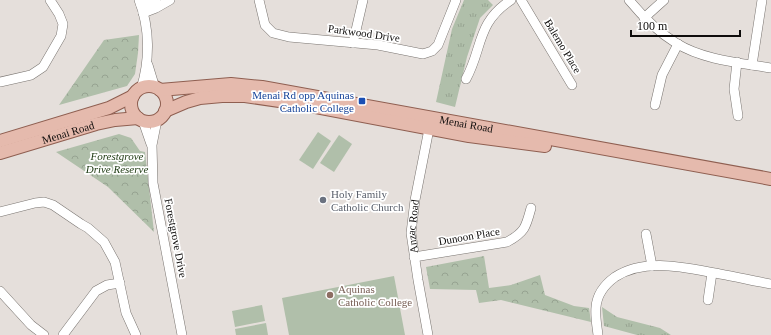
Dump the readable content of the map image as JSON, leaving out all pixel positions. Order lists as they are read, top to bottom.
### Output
{
  "streets": {
    "main road": ["Menai Road"],
    "street": [
      "Parkwood Drive",
      "Balemo Place",
      "Anzac Road",
      "Dunoon Place",
      "Forestgrove Drive"
    ]
  },
  "crossings": [
    ["Menai Road", "Anzac Road"],
    ["Anzac Road", "Dunoon Place"]
  ],
  "parks": ["Forestgrove Drive Reserve"],
  "places": {
    "transit": ["Menai Rd opp Aquinas Catholic College"],
    "other": ["Holy Family Catholic Church", "Aquinas Catholic College"]
  },
  "scale_bar": "100 m"
}
